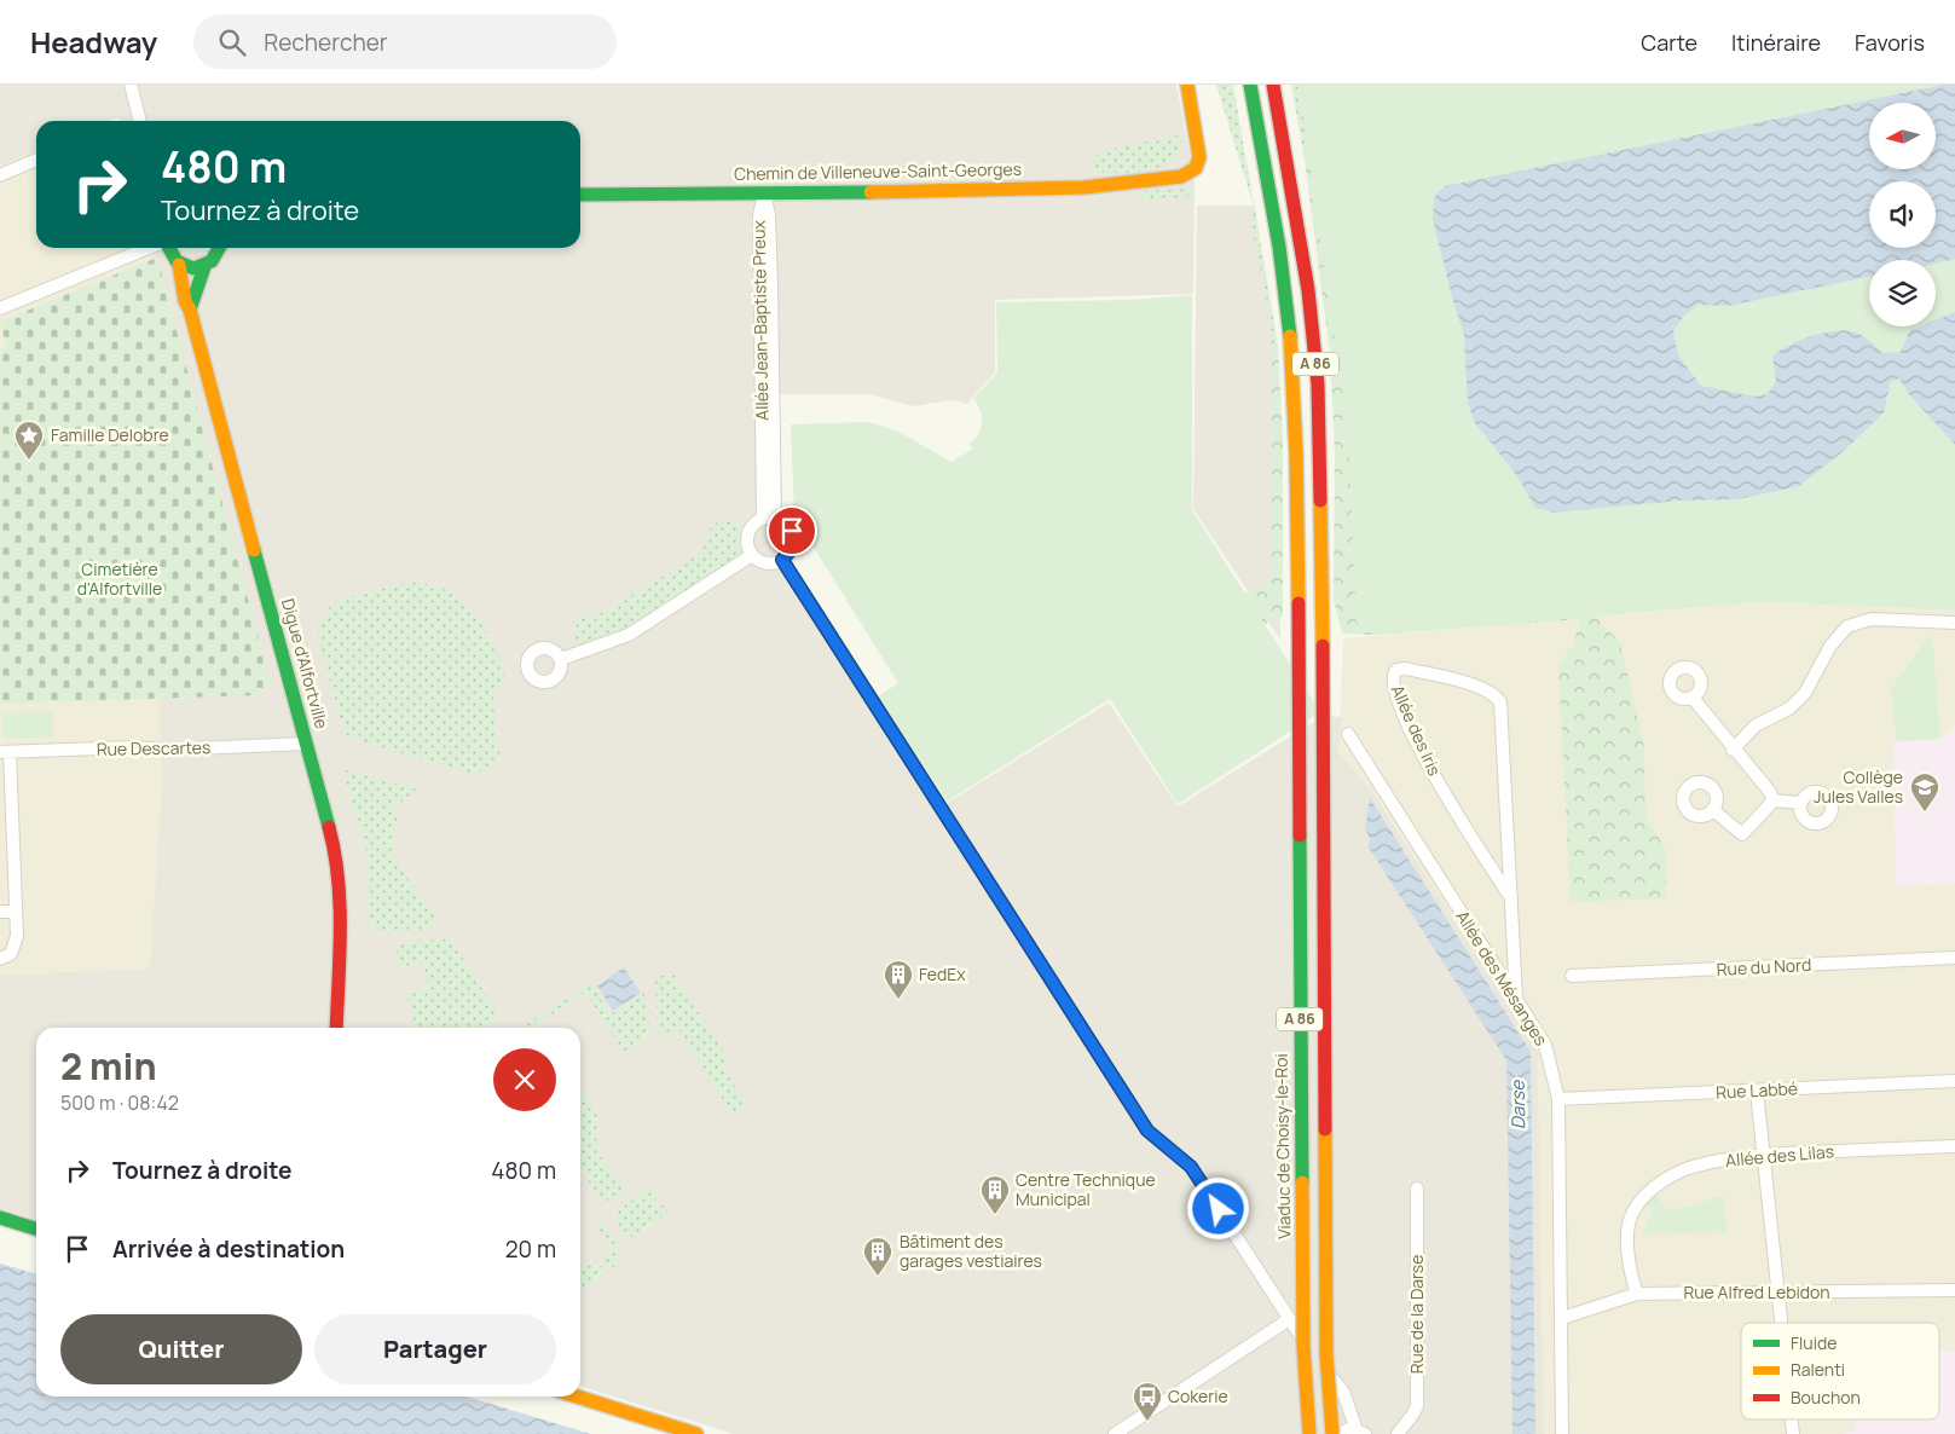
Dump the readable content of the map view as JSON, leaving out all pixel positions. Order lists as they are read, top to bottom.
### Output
{
  "streets": {
    "main road": [
      "Chemin de Villeneuve-Saint-Georges",
      "A 86",
      "Digue d'Alfortville",
      "Viaduc de Choisy-le-Roi"
    ],
    "street": [
      "Allée Jean-Baptiste Preux",
      "Allée des Iris",
      "Rue Descartes",
      "Rue du Nord",
      "Allée des Mésanges",
      "Rue Labbé",
      "Allée des Lilas",
      "Rue Alfred Lebidon",
      "Rue de la Darse"
    ]
  },
  "crossings": [
    ["Chemin de Villeneuve-Saint-Georges", "Allée Jean-Baptiste Preux"],
    ["Digue d'Alfortville", "Rue Descartes"],
    ["Allée des Iris", "Allée des Mésanges"],
    ["Allée des Mésanges", "Rue Labbé"],
    ["Allée des Mésanges", "Rue Alfred Lebidon"],
    ["Allée des Lilas", "Rue Alfred Lebidon"]
  ],
  "water": ["Darse"],
  "parks": ["Cimetière d'Alfortville"],
  "places": {
    "place": ["Famille Delobre"],
    "school or university": ["Collège Jules Valles"],
    "building": ["FedEx", "Centre Technique Municipal", "Bâtiment des garages vestiaires"],
    "bus stop": ["Cokerie"]
  },
  "legend": ["Fluide", "Ralenti", "Bouchon"],
  "north": "left",
  "page": {
    "header": "Headway",
    "search": "Rechercher",
    "nav": ["Carte", "Itinéraire", "Favoris"],
    "turn": ["480 m", "Tournez à droite"],
    "heading": ["2 min", "500 m · 08:42"],
    "list": [
      {
        "name": "Tournez à droite",
        "value": "480 m"
      },
      {
        "name": "Arrivée à destination",
        "value": "20 m"
      }
    ],
    "buttons": ["Quitter", "Partager"]
  }
}
